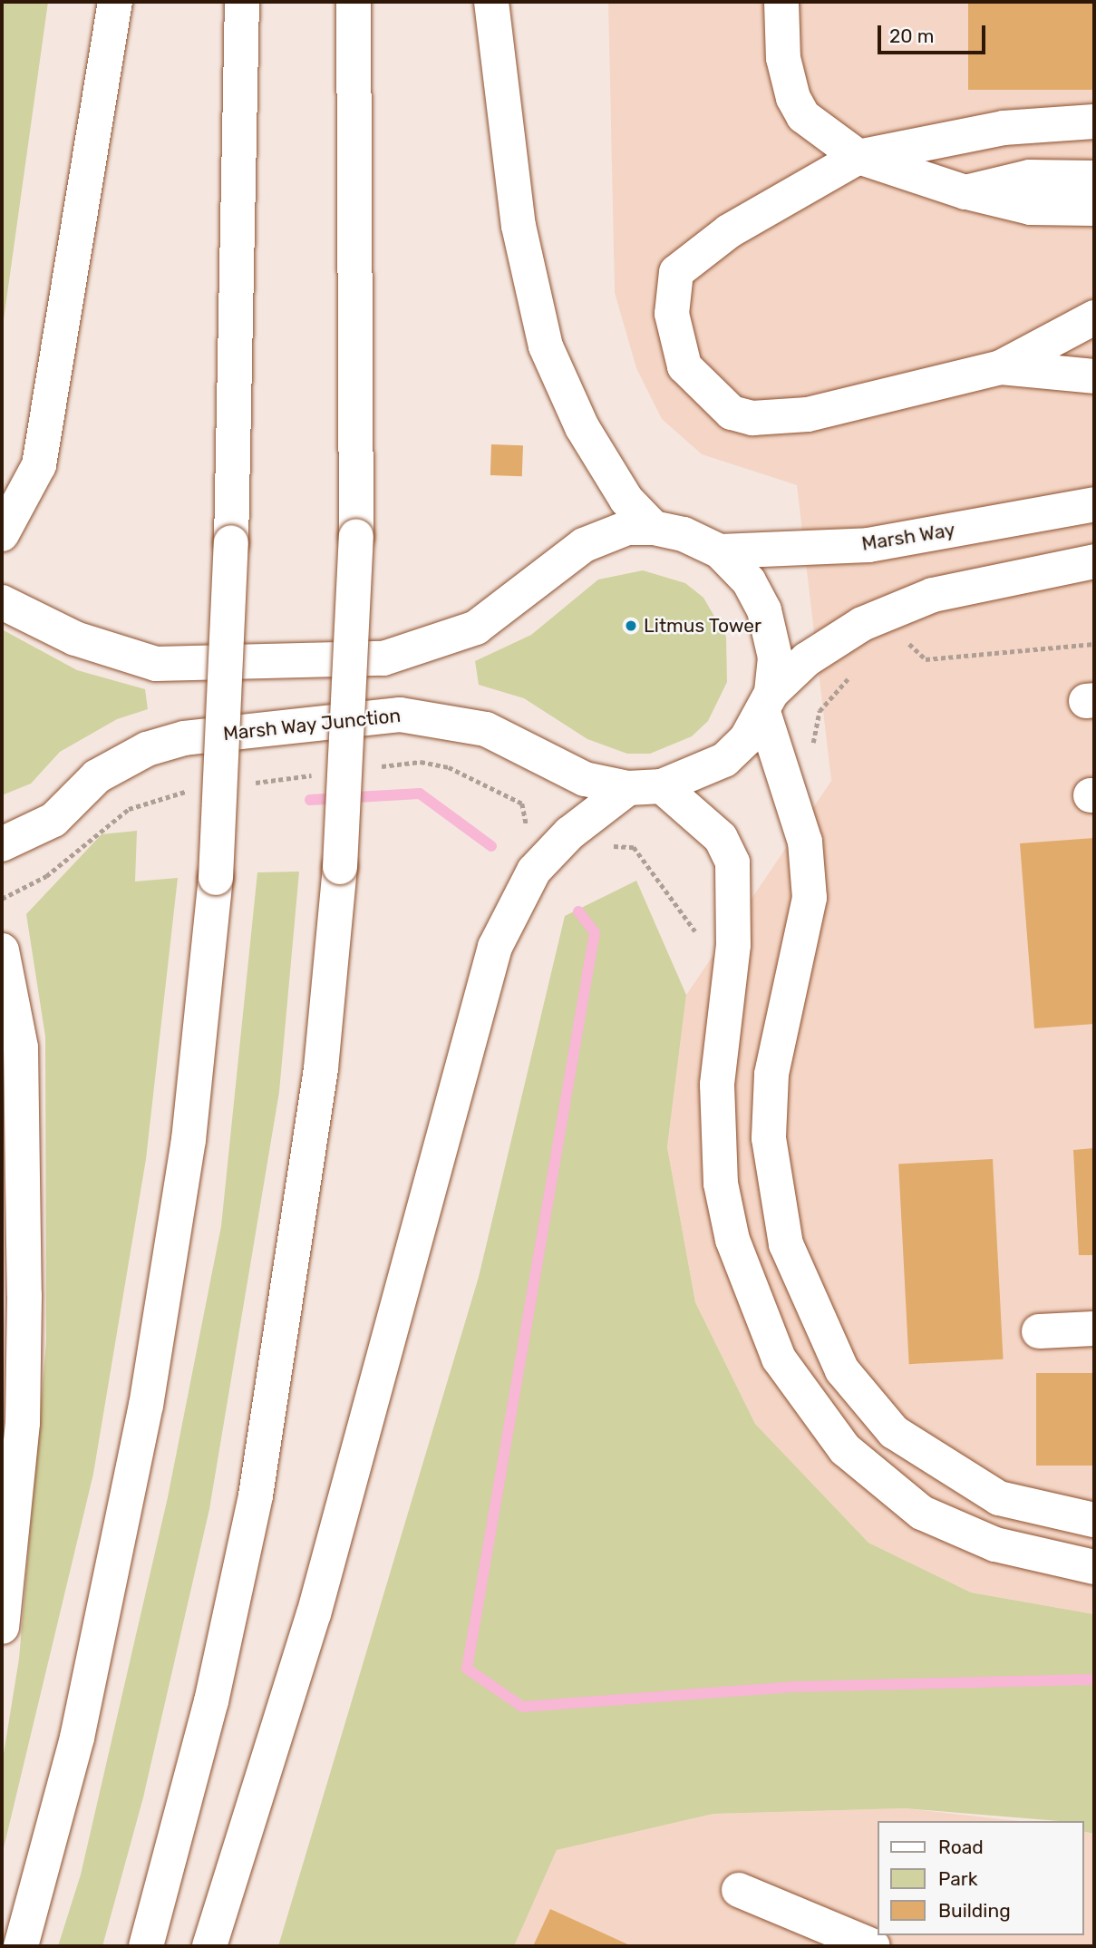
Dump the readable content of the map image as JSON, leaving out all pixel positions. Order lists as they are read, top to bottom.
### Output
{
  "streets": {
    "main road": ["Marsh Way", "Marsh Way Junction"]
  },
  "places": ["Litmus Tower"],
  "legend": ["Road", "Park", "Building"],
  "scale_bar": "20 m"
}
